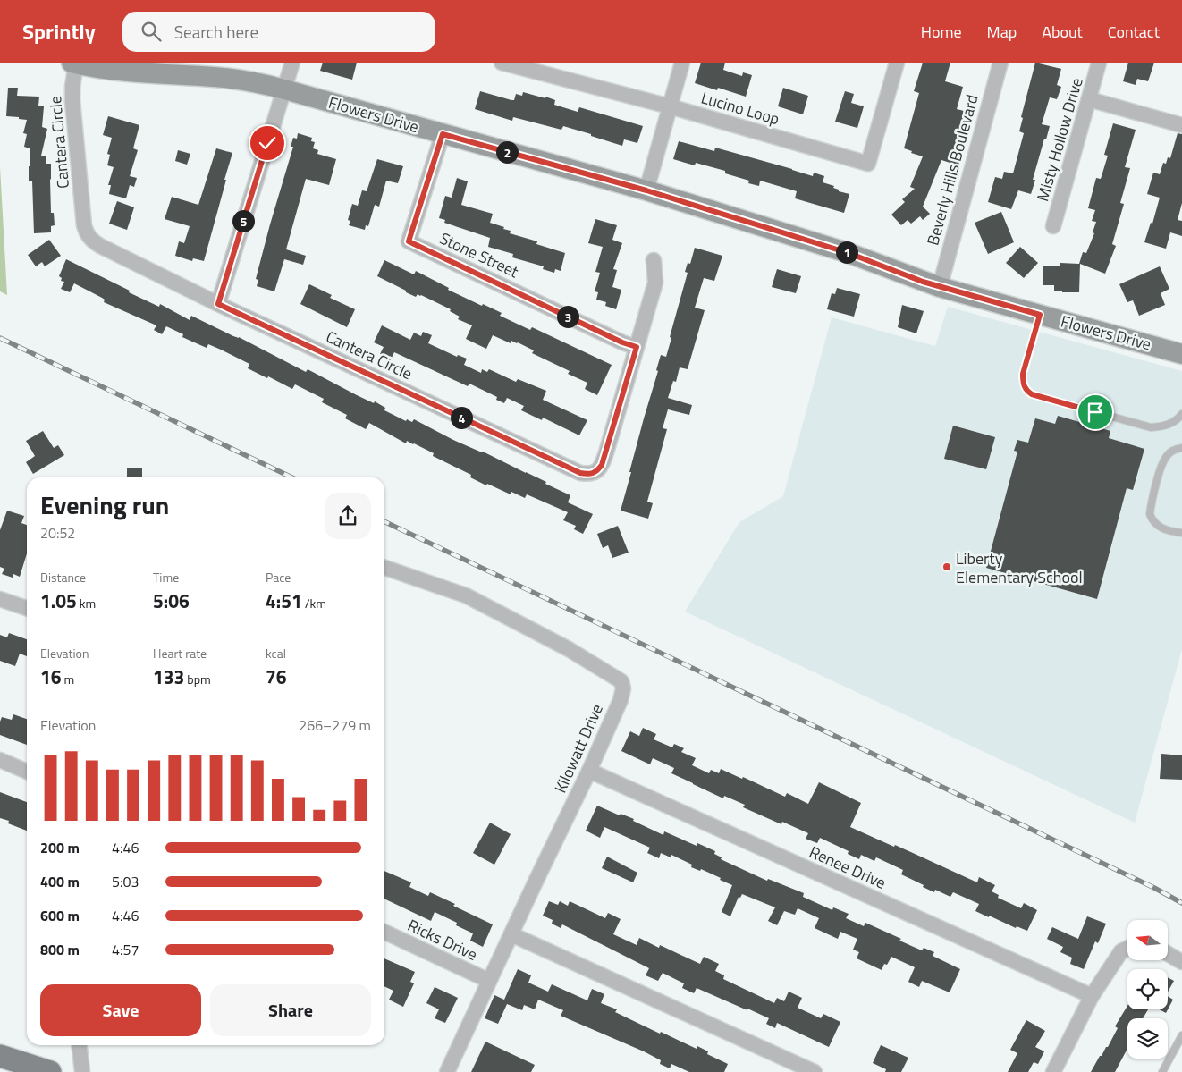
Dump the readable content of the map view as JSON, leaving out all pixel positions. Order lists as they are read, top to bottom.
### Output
{
  "streets": {
    "street": [
      "Lucino Loop",
      "Flowers Drive",
      "Misty Hollow Drive",
      "Cantera Circle",
      "Beverly Hills Boulevard",
      "Stone Street",
      "Kilowatt Drive",
      "Renee Drive",
      "Ricks Drive"
    ]
  },
  "crossings": [
    ["Flowers Drive", "Cantera Circle"],
    ["Flowers Drive", "Beverly Hills Boulevard"],
    ["Flowers Drive", "Stone Street"],
    ["Cantera Circle", "Stone Street"],
    ["Kilowatt Drive", "Renee Drive"],
    ["Kilowatt Drive", "Ricks Drive"]
  ],
  "places": ["Liberty Elementary School"],
  "north": "left",
  "page": {
    "header": "Sprintly",
    "search": "Search here",
    "nav": [
      "Home",
      "Map",
      "About",
      "Contact"
    ],
    "pins": [
      "2",
      "5",
      "1",
      "3",
      "4"
    ],
    "heading": ["Evening run", "20:52"],
    "stats": [
      ["Distance", "1.05 km"],
      ["Time", "5:06"],
      ["Pace", "4:51 /km"],
      ["Elevation", "16 m"],
      ["Heart rate", "133 bpm"],
      ["kcal", "76"]
    ],
    "chart": ["Elevation", "266–279 m"],
    "list": [
      {
        "name": "200 m",
        "note": "4:46"
      },
      {
        "name": "400 m",
        "note": "5:03"
      },
      {
        "name": "600 m",
        "note": "4:46"
      },
      {
        "name": "800 m",
        "note": "4:57"
      }
    ],
    "buttons": ["Save", "Share"]
  }
}
